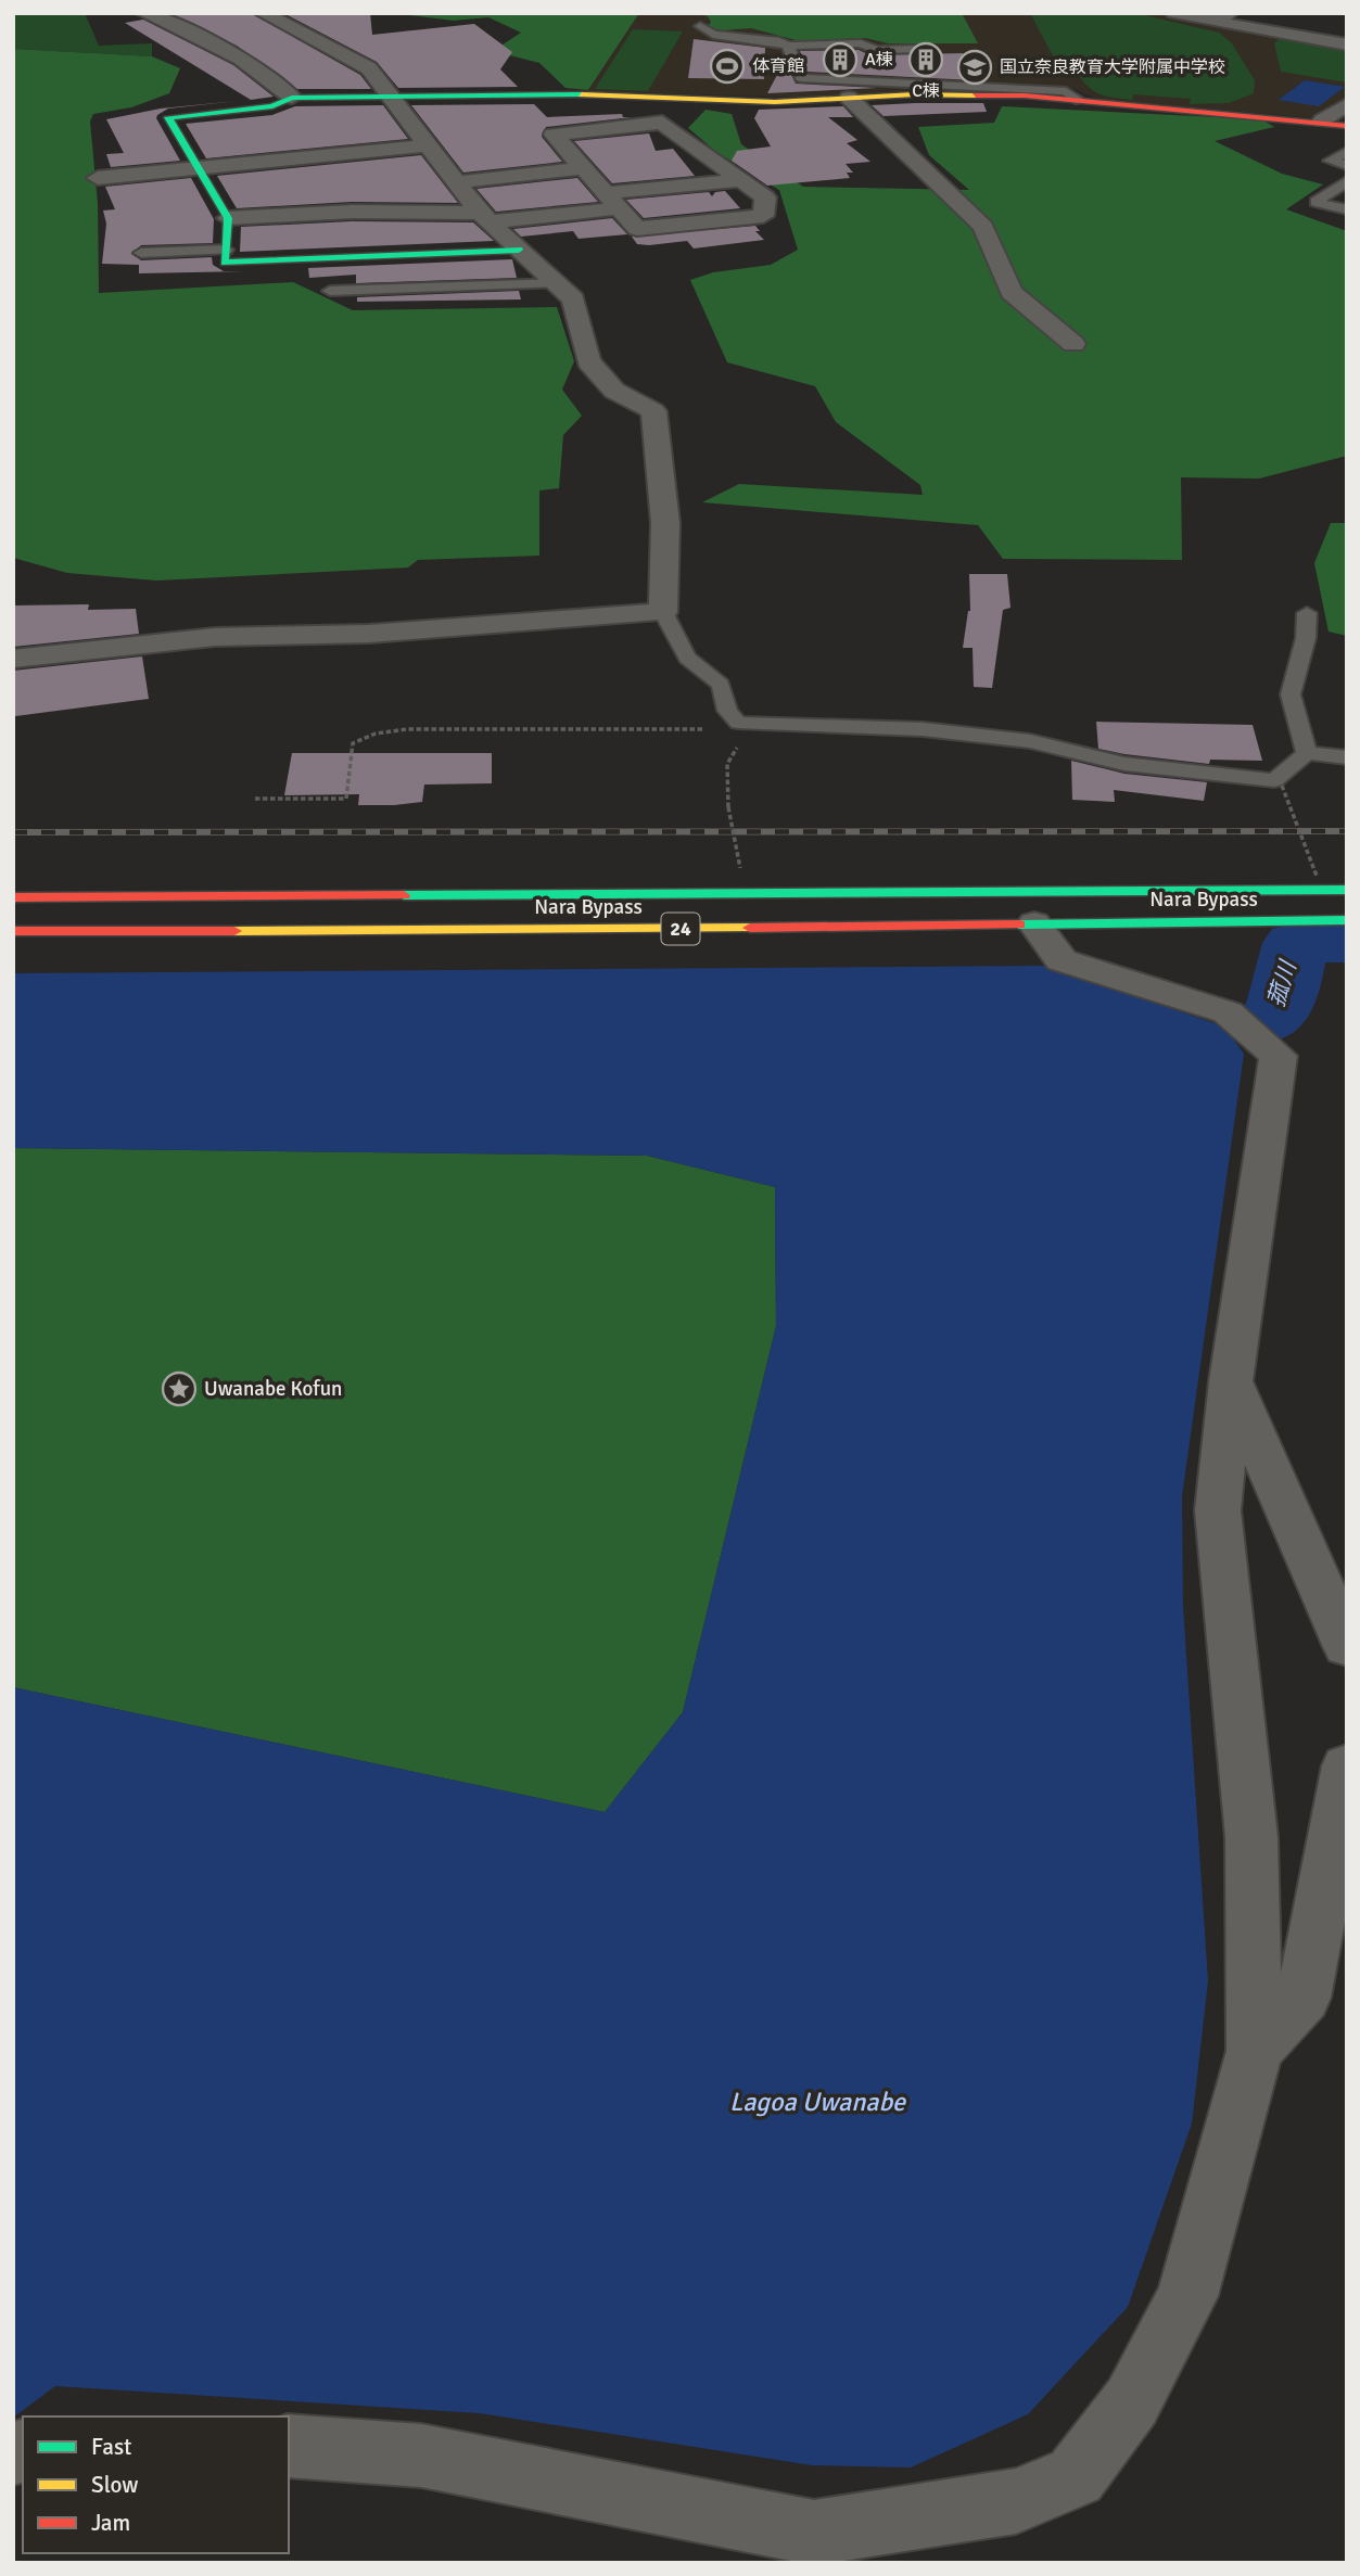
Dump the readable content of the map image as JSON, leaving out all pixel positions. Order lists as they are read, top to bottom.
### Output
{
  "streets": {
    "main road": ["Nara Bypass", "24"]
  },
  "water": ["菰川", "Lagoa Uwanabe"],
  "places": {
    "building": ["A棟", "C棟"],
    "sports": ["体育館"],
    "school or university": ["国立奈良教育大学附属中学校"],
    "place": ["Uwanabe Kofun"]
  },
  "legend": ["Fast", "Slow", "Jam"]
}
